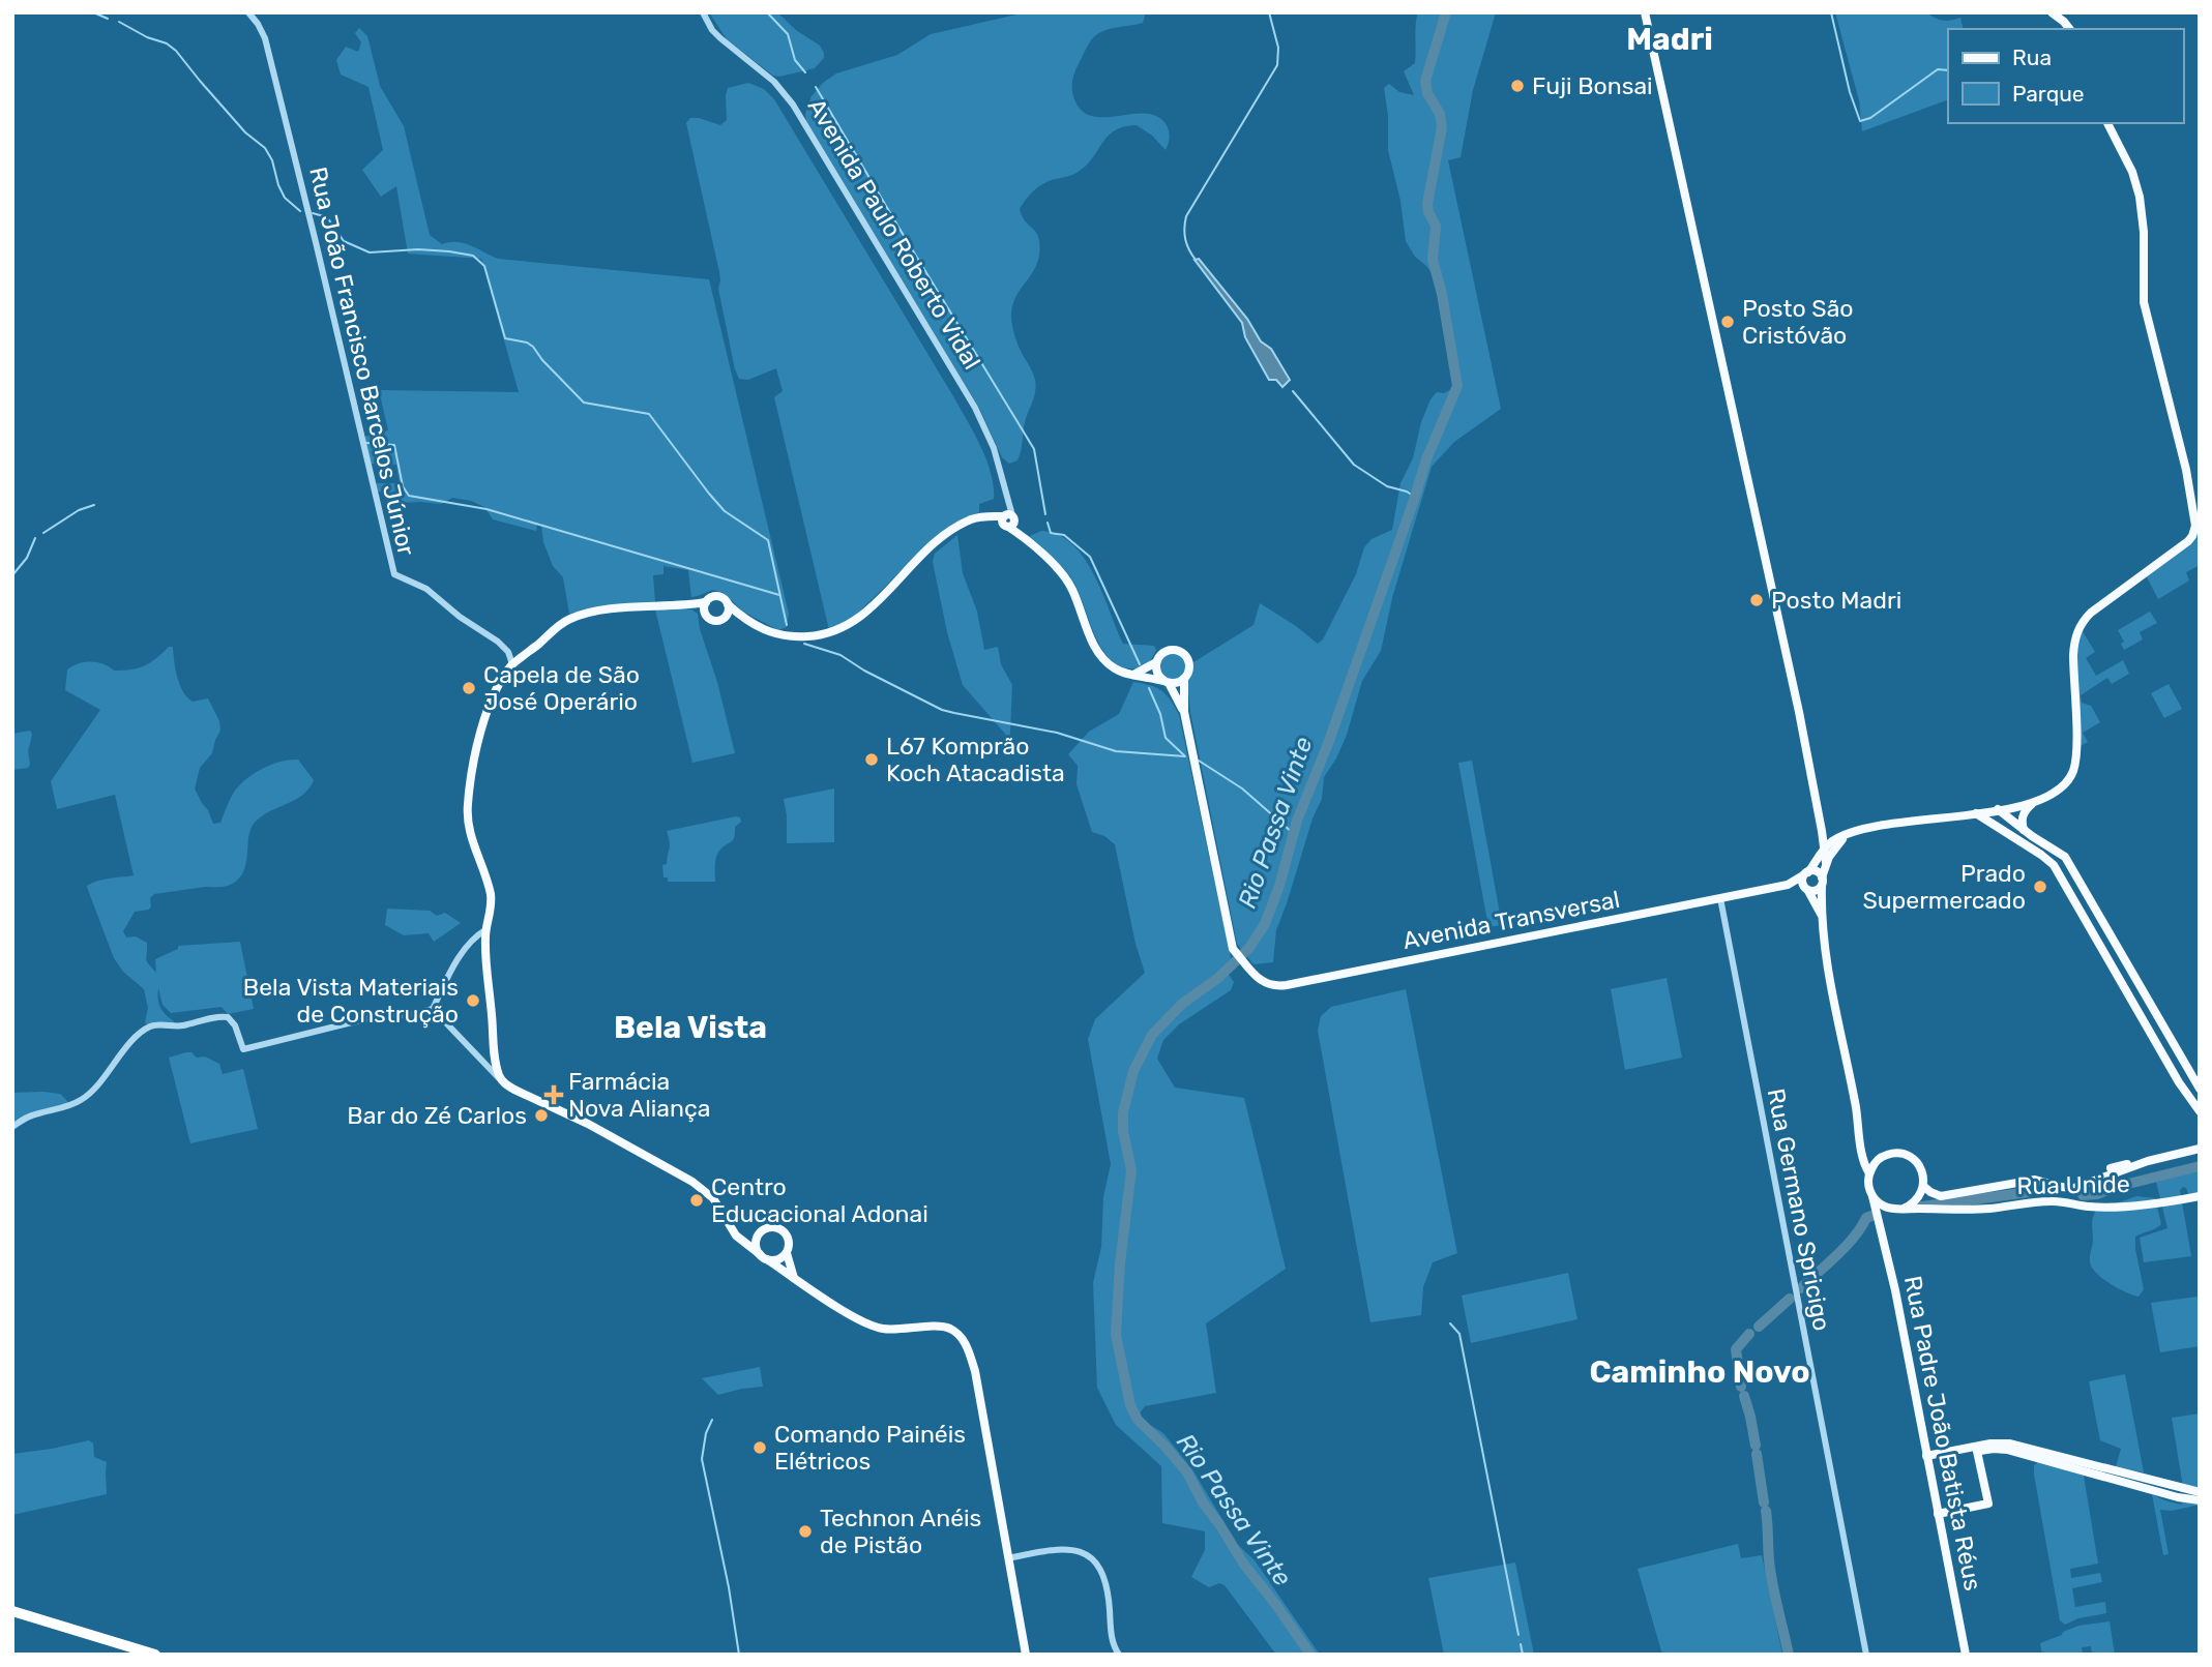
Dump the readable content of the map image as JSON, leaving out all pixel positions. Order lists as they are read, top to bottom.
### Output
{
  "streets": {
    "main road": ["Avenida Transversal", "Rua Unide", "Rua Padre João Batista Réus"],
    "street": ["Avenida Paulo Roberto Vidal", "Rua João Francisco Barcelos Júnior", "Rua Germano Spricigo"]
  },
  "crossings": [
    ["Avenida Transversal", "Rua Germano Spricigo"],
    ["Rua Unide", "Rua Padre João Batista Réus"]
  ],
  "districts": ["Madri", "Bela Vista", "Caminho Novo"],
  "water": ["Rio Passa Vinte"],
  "places": {
    "other": [
      "Fuji Bonsai",
      "Posto São Cristóvão",
      "Posto Madri",
      "Capela de São José Operário",
      "L67 Komprão Koch Atacadista",
      "Prado Supermercado",
      "Bela Vista Materiais de Construção",
      "Bar do Zé Carlos",
      "Centro Educacional Adonai",
      "Comando Painéis Elétricos",
      "Technon Anéis de Pistão"
    ],
    "health": ["Farmácia Nova Aliança"]
  },
  "legend": ["Rua", "Parque"]
}
